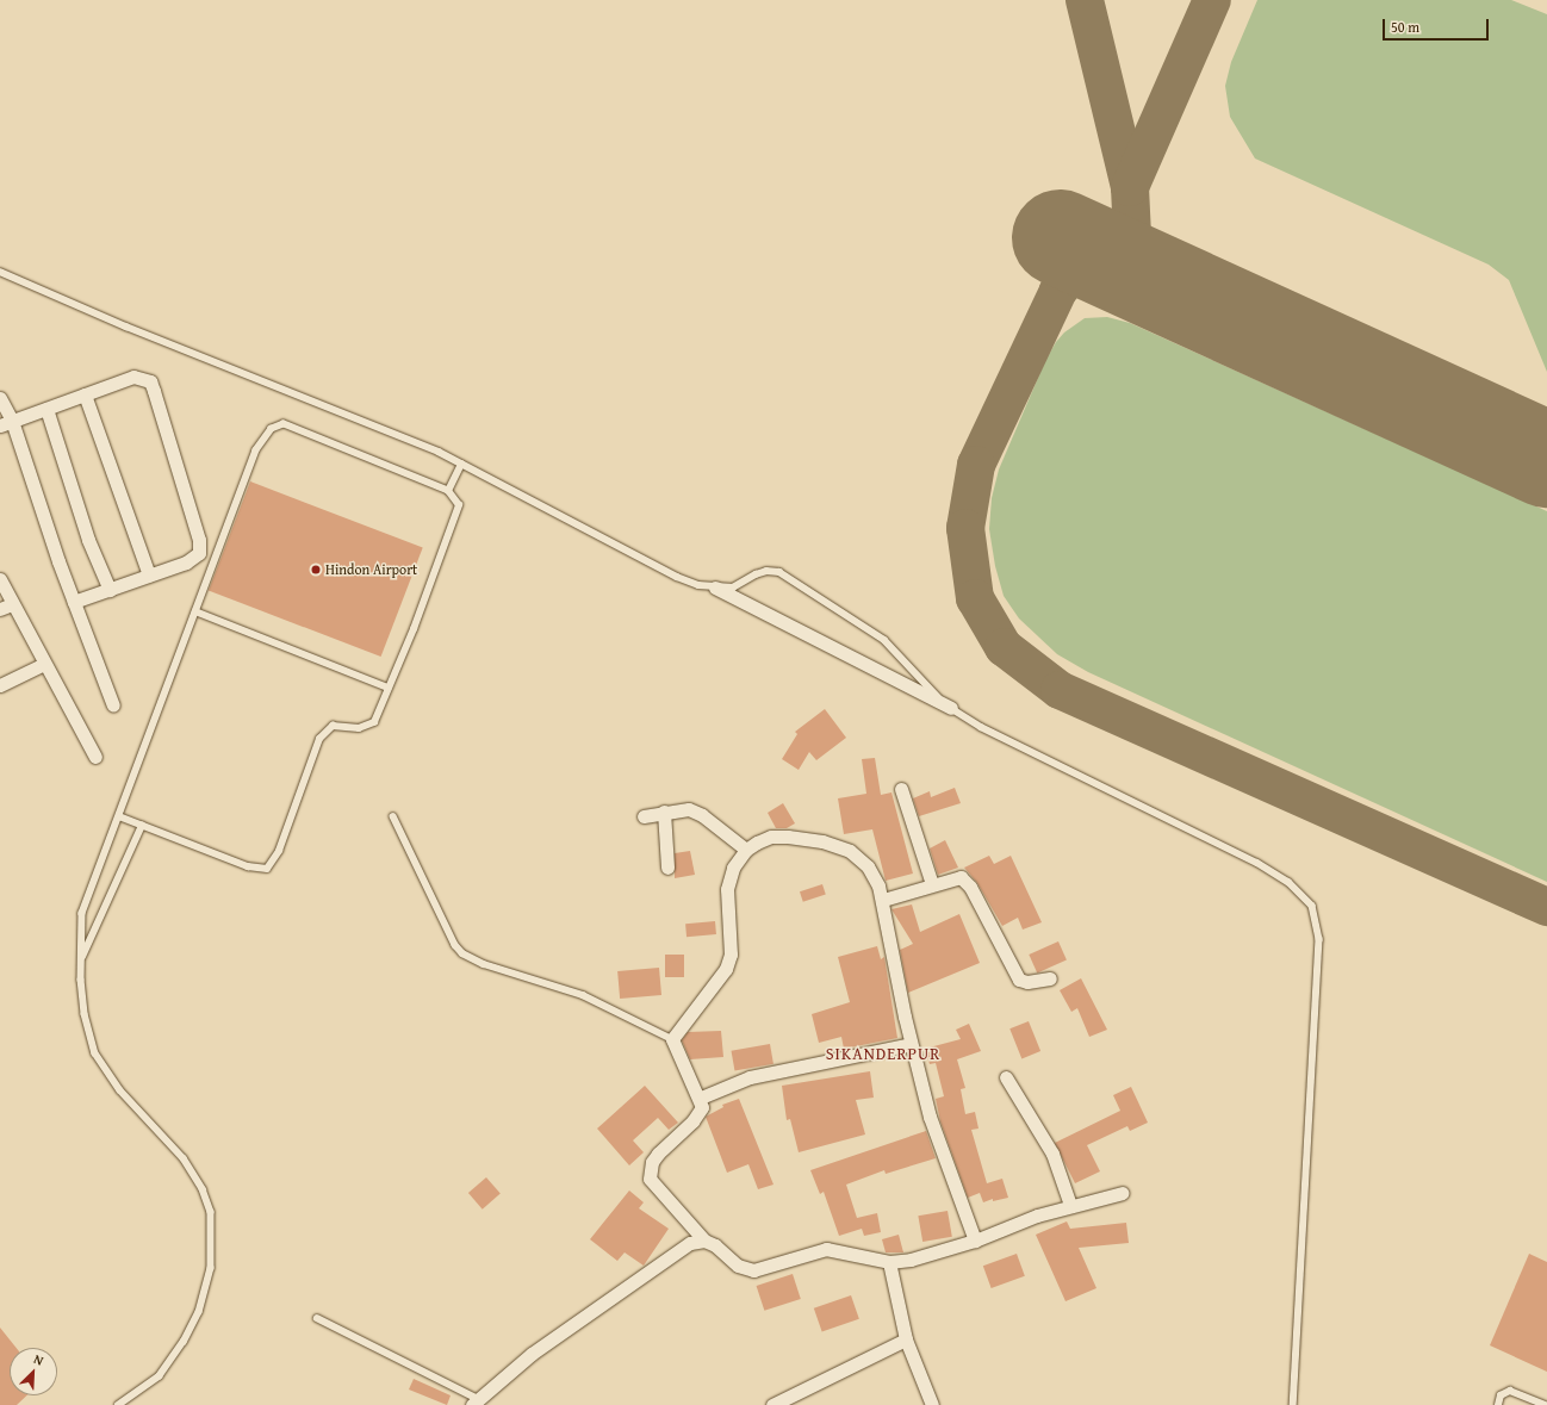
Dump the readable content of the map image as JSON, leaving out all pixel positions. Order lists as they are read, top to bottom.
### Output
{
  "districts": ["SIKANDERPUR"],
  "places": ["Hindon Airport"],
  "scale_bar": "50 m",
  "north": "top right"
}
